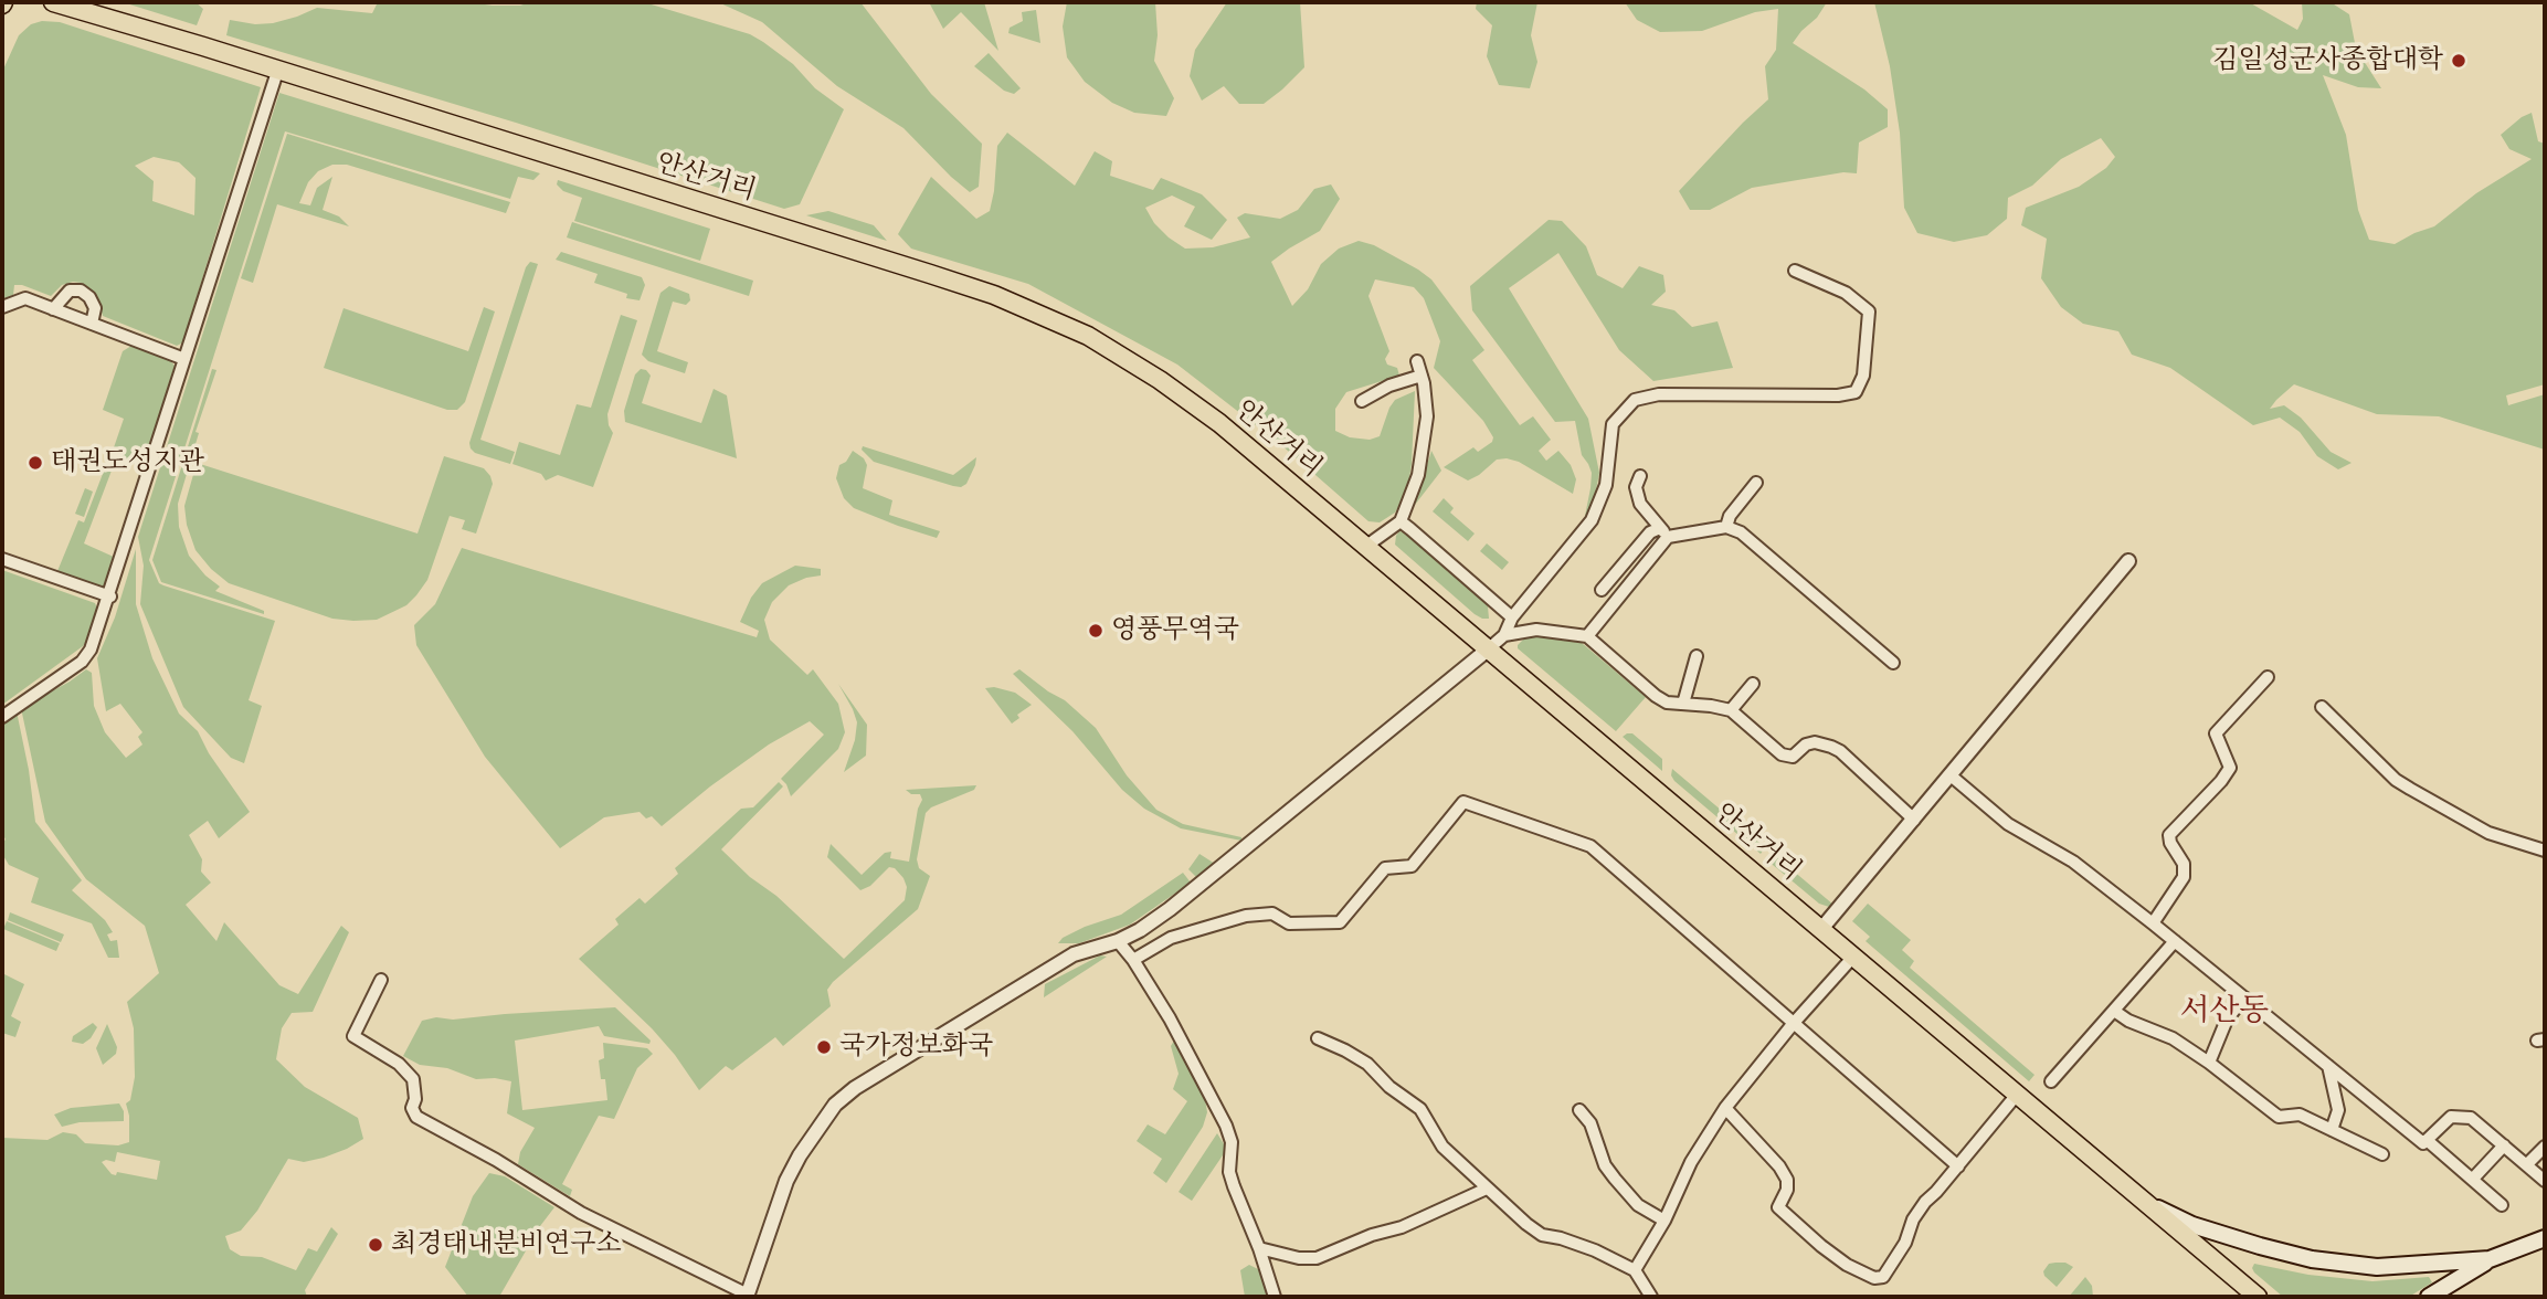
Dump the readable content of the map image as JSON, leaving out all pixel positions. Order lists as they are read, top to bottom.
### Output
{
  "streets": {
    "main road": ["안산거리"]
  },
  "districts": ["서산동"],
  "places": [
    "김일성군사종합대학",
    "태권도성지관",
    "영풍무역국",
    "국가정보화국",
    "최경태내분비연구소"
  ]
}
